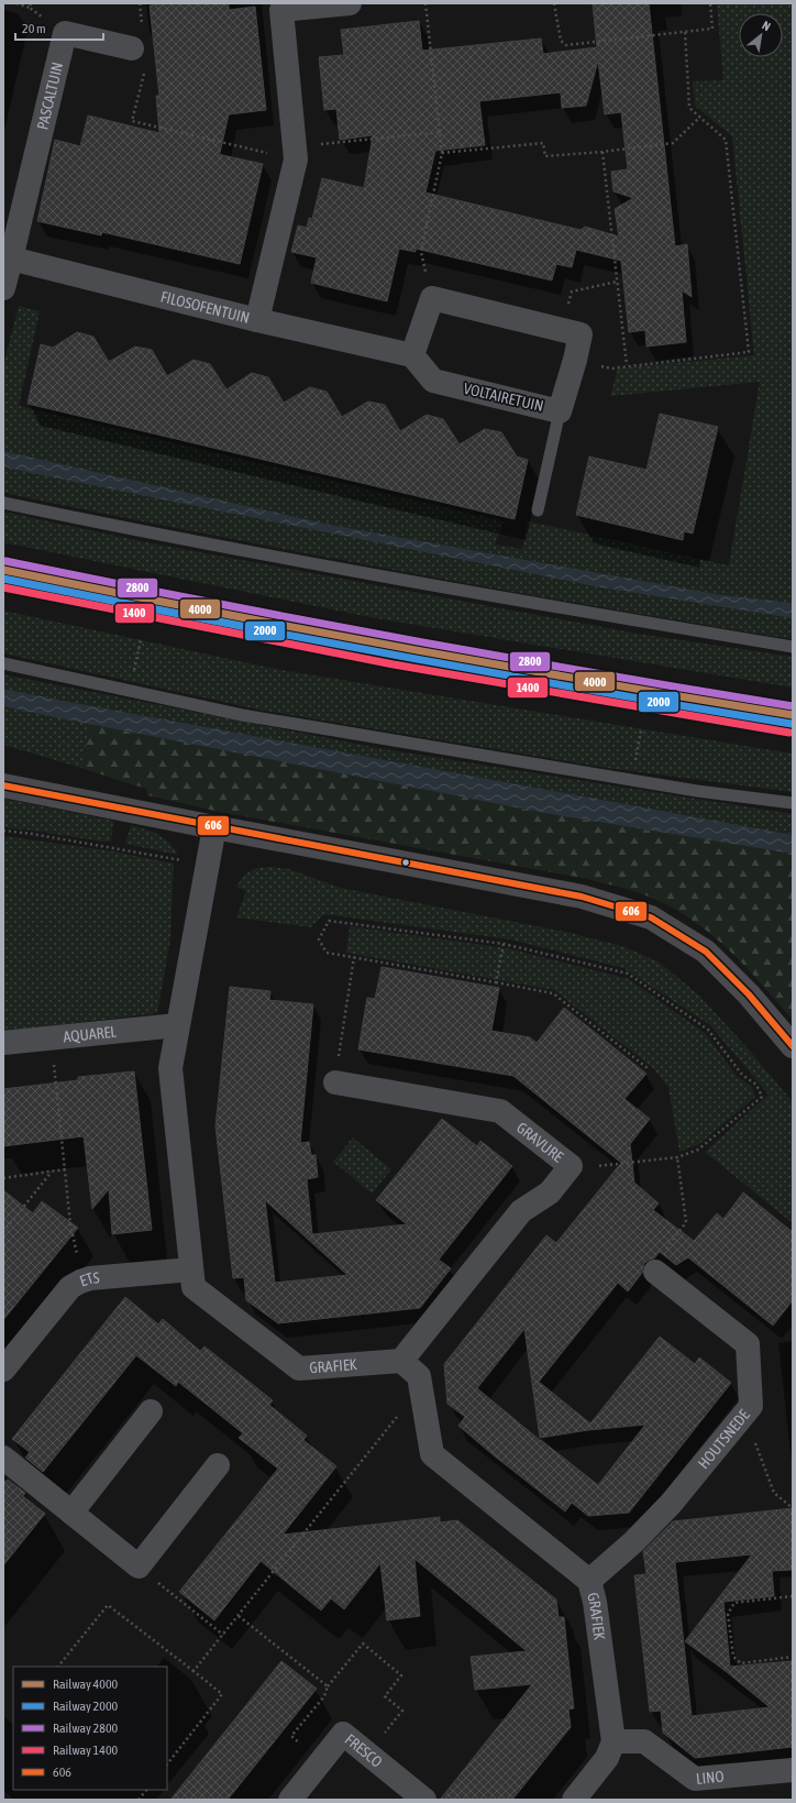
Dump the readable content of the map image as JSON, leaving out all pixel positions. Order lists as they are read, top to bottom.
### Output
{
  "streets": {
    "street": [
      "PASCALTUIN",
      "FILOSOFENTUIN",
      "VOLTAIRETUIN",
      "AQUAREL",
      "GRAVURE",
      "ETS",
      "GRAFIEK",
      "HOUTSNEDE",
      "FRESCO",
      "LINO"
    ]
  },
  "crossings": [
    ["PASCALTUIN", "FILOSOFENTUIN"],
    ["AQUAREL", "GRAFIEK"],
    ["GRAVURE", "GRAFIEK"],
    ["ETS", "GRAFIEK"],
    ["GRAFIEK", "HOUTSNEDE"],
    ["GRAFIEK", "LINO"]
  ],
  "lines": [
    "rail line 2800",
    "rail line 4000",
    "rail line 2000",
    "rail line 1400",
    "transit line 606"
  ],
  "legend": [
    "Railway 4000",
    "Railway 2000",
    "Railway 2800",
    "Railway 1400",
    "606"
  ],
  "scale_bar": "20 m",
  "north": "top right"
}
